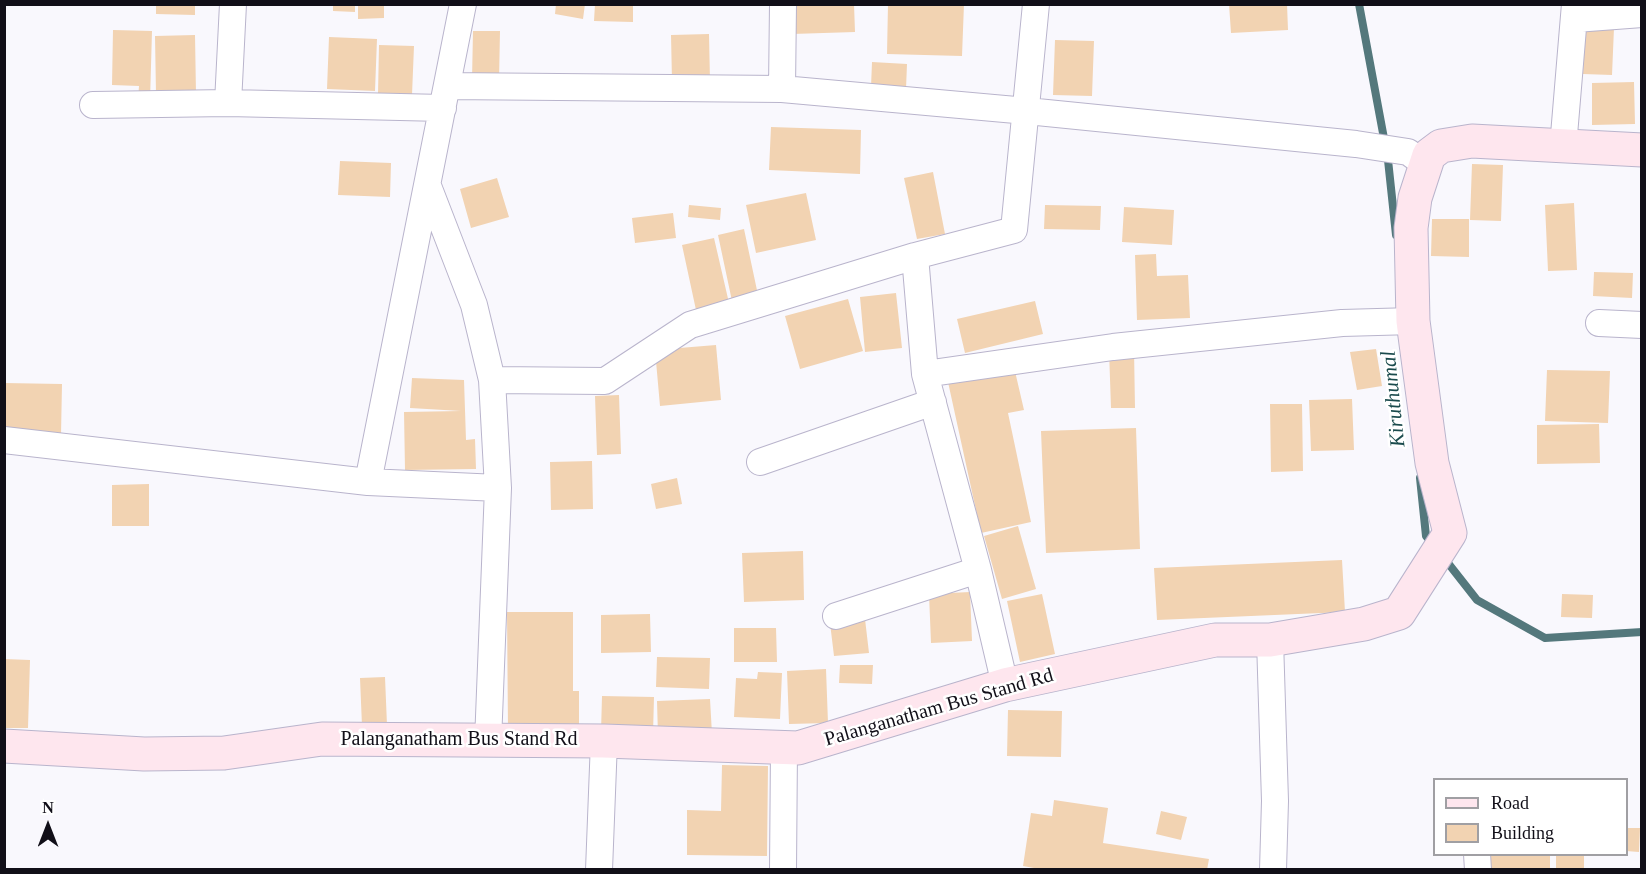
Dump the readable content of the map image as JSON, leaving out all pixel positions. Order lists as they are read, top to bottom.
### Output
{
  "streets": {
    "street": ["Palanganatham Bus Stand Rd"]
  },
  "water": ["Kiruthumal"],
  "legend": ["Road", "Building"],
  "north": "top"
}
